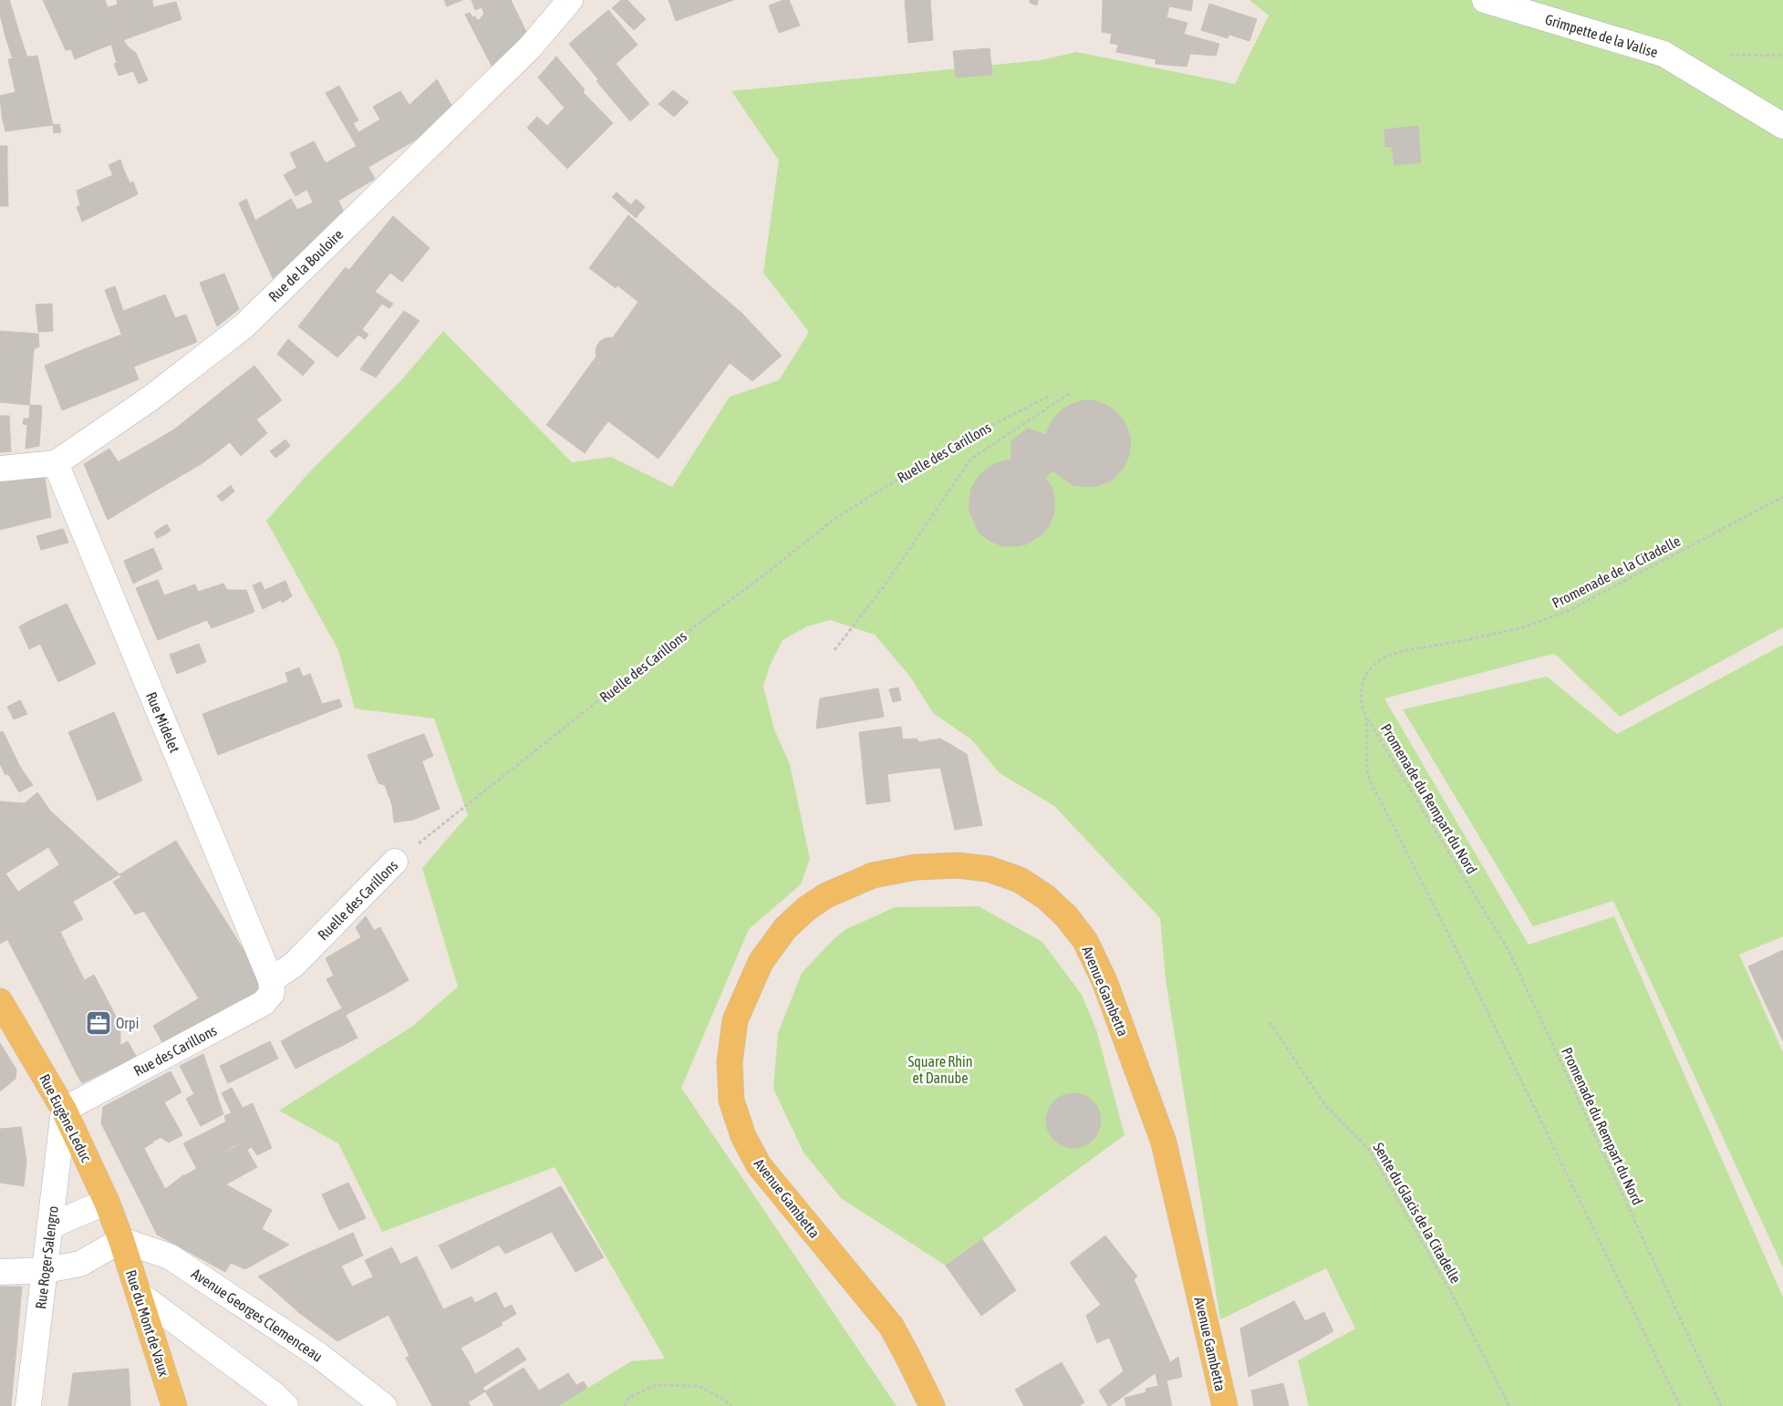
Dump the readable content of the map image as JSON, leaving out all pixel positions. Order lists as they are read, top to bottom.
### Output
{
  "streets": {
    "main road": ["Avenue Gambetta", "Rue Eugène Leduc", "Rue du Mont de Vaux"],
    "street": [
      "Grimpette de la Valise",
      "Rue de la Bouloire",
      "Ruelle des Carillons",
      "Rue Midelet",
      "Rue des Carillons",
      "Rue Roger Salengro",
      "Avenue Georges Clemenceau"
    ],
    "path": ["Promenade de la Citadelle", "Promenade du Rempart du Nord", "Sente du Glacis de la Citadelle"]
  },
  "crossings": [
    ["Rue de la Bouloire", "Rue Midelet"],
    ["Ruelle des Carillons", "Rue Midelet"],
    ["Ruelle des Carillons", "Rue des Carillons"],
    ["Promenade de la Citadelle", "Promenade du Rempart du Nord"],
    ["Rue Midelet", "Rue des Carillons"],
    ["Rue des Carillons", "Rue Eugène Leduc"],
    ["Rue des Carillons", "Rue Roger Salengro"],
    ["Rue Eugène Leduc", "Rue Roger Salengro"],
    ["Rue Eugène Leduc", "Avenue Georges Clemenceau"],
    ["Rue Eugène Leduc", "Rue du Mont de Vaux"],
    ["Avenue Georges Clemenceau", "Rue du Mont de Vaux"]
  ],
  "parks": ["Square Rhin et Danube"],
  "places": {
    "office": ["Orpi"]
  }
}
